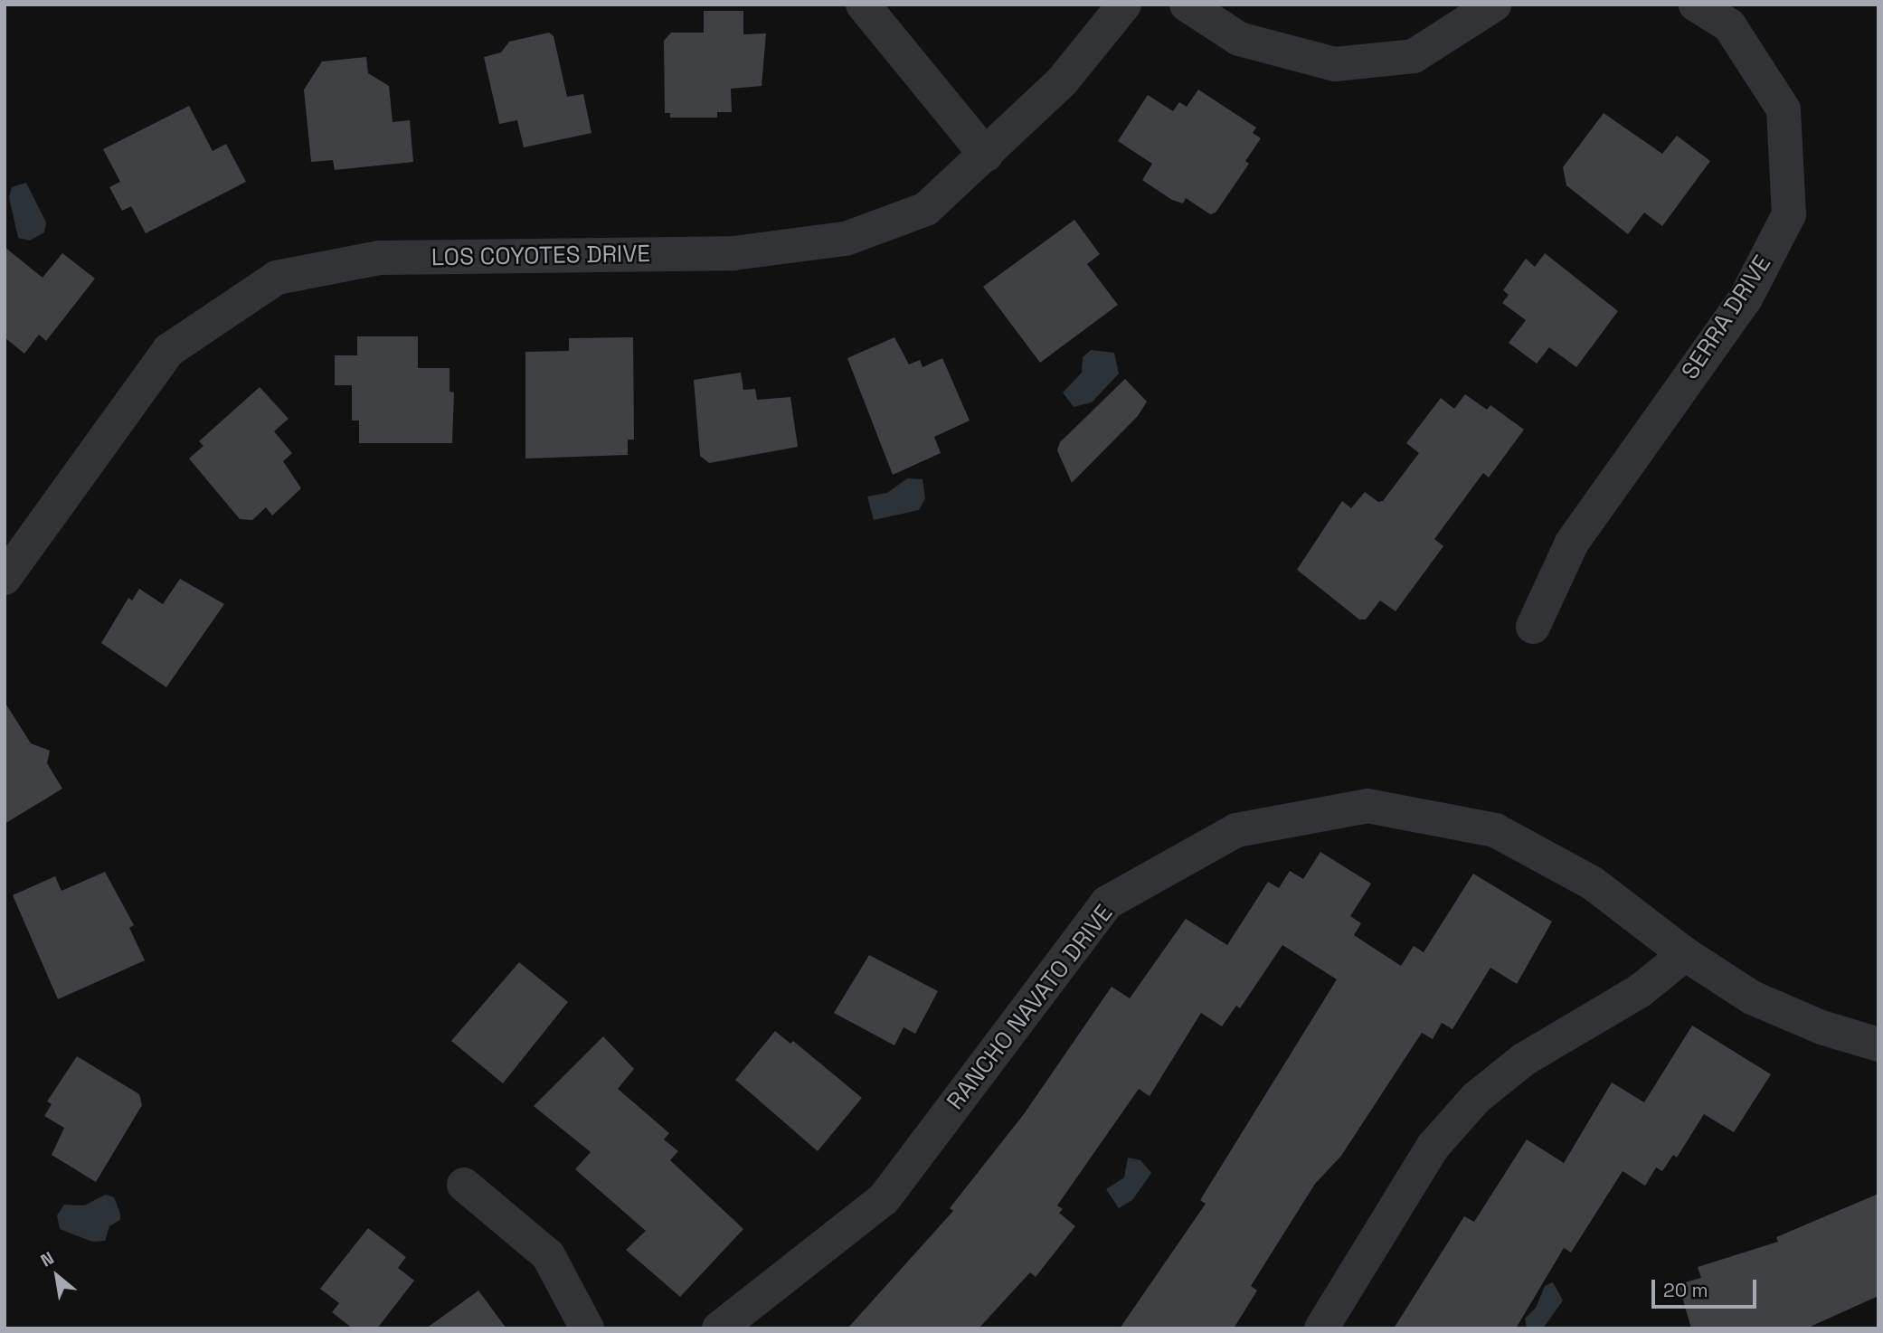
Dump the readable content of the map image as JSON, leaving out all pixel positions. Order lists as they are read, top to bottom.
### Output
{
  "streets": {
    "street": ["LOS COYOTES DRIVE", "SERRA DRIVE", "RANCHO NAVATO DRIVE"]
  },
  "scale_bar": "20 m",
  "north": "top left"
}
